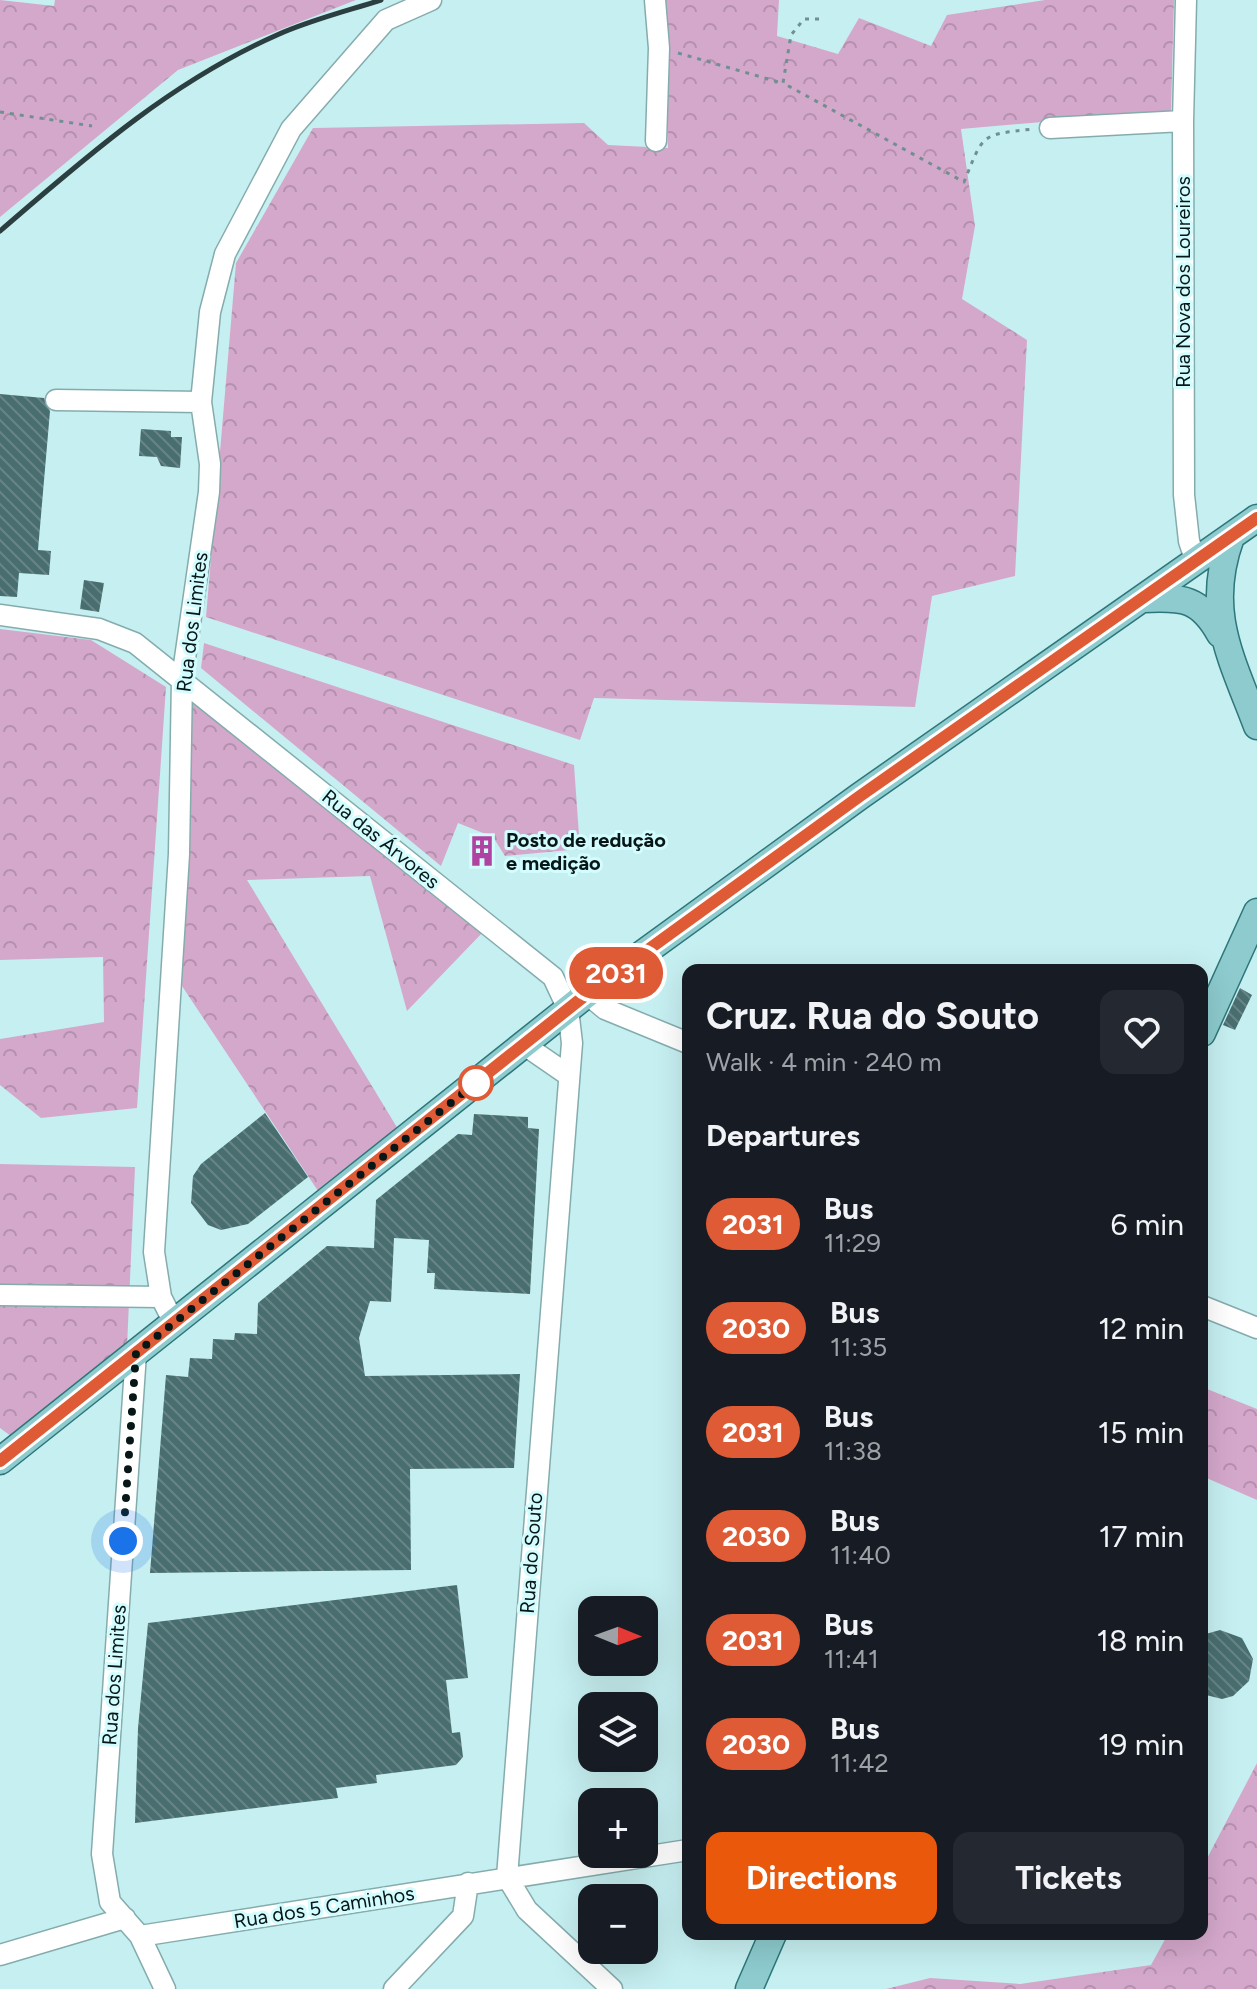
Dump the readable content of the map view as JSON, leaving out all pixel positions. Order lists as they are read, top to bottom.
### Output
{
  "streets": {
    "street": [
      "Rua Nova dos Loureiros",
      "Rua dos Limites",
      "Rua das Árvores",
      "Rua do Souto",
      "Rua dos 5 Caminhos"
    ]
  },
  "crossings": [
    ["Rua dos Limites", "Rua das Árvores"],
    ["Rua dos Limites", "Rua dos 5 Caminhos"],
    ["Rua das Árvores", "Rua do Souto"],
    ["Rua do Souto", "Rua dos 5 Caminhos"]
  ],
  "places": {
    "building": ["Posto de redução e medição"]
  },
  "lines": ["bus line 2031"],
  "north": "right",
  "page": {
    "on_map": "2031",
    "heading": [
      ["Cruz. Rua do Souto", "Walk · 4 min · 240 m"],
      "Departures"
    ],
    "list": [
      {
        "mark": "2031",
        "name": "Bus",
        "note": "11:29",
        "value": "6 min"
      },
      {
        "mark": "2030",
        "name": "Bus",
        "note": "11:35",
        "value": "12 min"
      },
      {
        "mark": "2031",
        "name": "Bus",
        "note": "11:38",
        "value": "15 min"
      },
      {
        "mark": "2030",
        "name": "Bus",
        "note": "11:40",
        "value": "17 min"
      },
      {
        "mark": "2031",
        "name": "Bus",
        "note": "11:41",
        "value": "18 min"
      },
      {
        "mark": "2030",
        "name": "Bus",
        "note": "11:42",
        "value": "19 min"
      }
    ],
    "map_buttons": ["+", "−"],
    "buttons": ["Directions", "Tickets"]
  }
}
